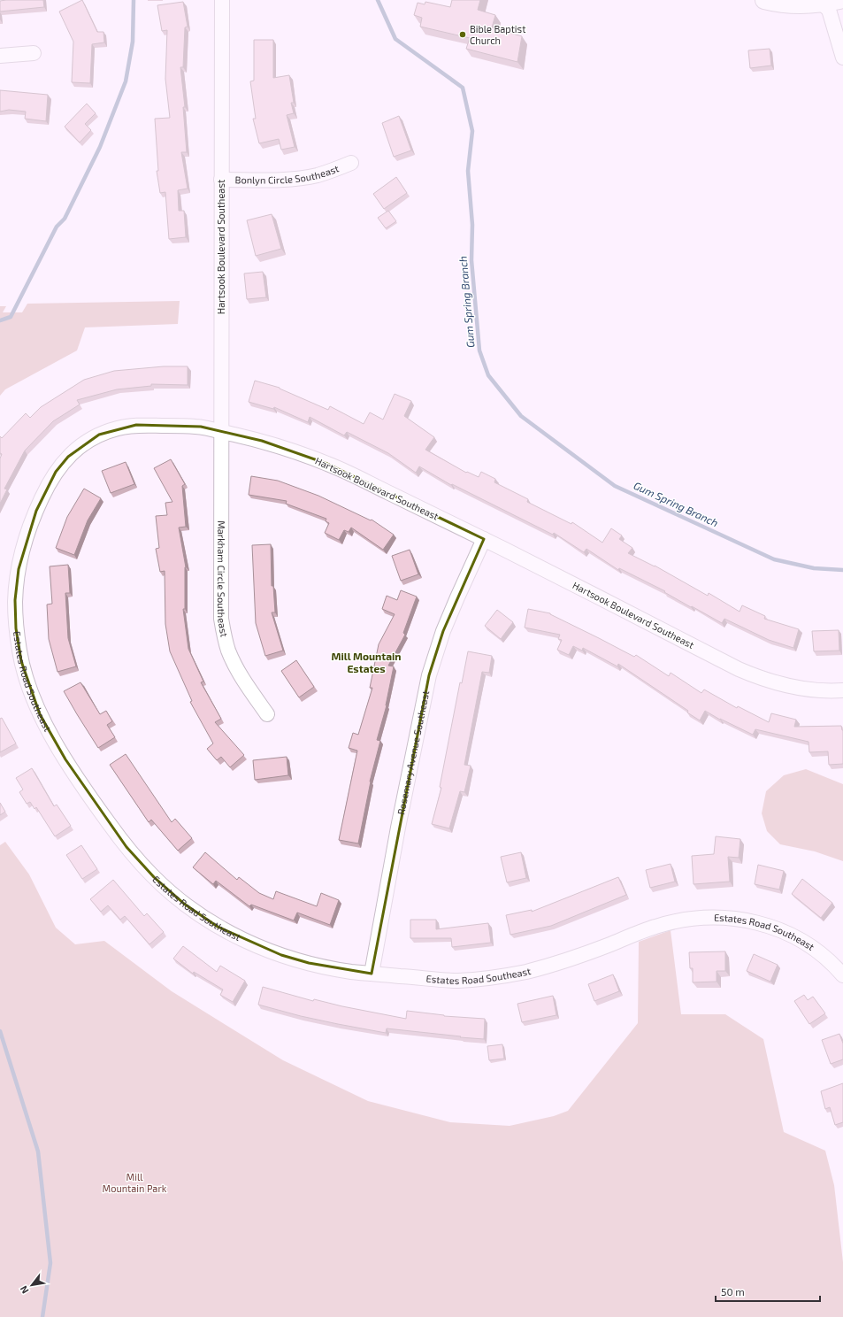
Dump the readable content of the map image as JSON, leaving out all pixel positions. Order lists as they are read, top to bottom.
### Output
{
  "streets": {
    "street": [
      "Bonlyn Circle Southeast",
      "Hartsook Boulevard Southeast",
      "Markham Circle Southeast",
      "Estates Road Southeast",
      "Rosemary Avenue Southeast"
    ]
  },
  "crossings": [
    ["Bonlyn Circle Southeast", "Hartsook Boulevard Southeast"],
    ["Hartsook Boulevard Southeast", "Markham Circle Southeast"],
    ["Hartsook Boulevard Southeast", "Estates Road Southeast"],
    ["Hartsook Boulevard Southeast", "Rosemary Avenue Southeast"],
    ["Markham Circle Southeast", "Estates Road Southeast"],
    ["Estates Road Southeast", "Rosemary Avenue Southeast"]
  ],
  "districts": ["Mill Mountain Estates"],
  "water": ["Gum Spring Branch"],
  "parks": ["Mill Mountain Park"],
  "places": ["Bible Baptist Church"],
  "scale_bar": "50 m",
  "north": "bottom left"
}
